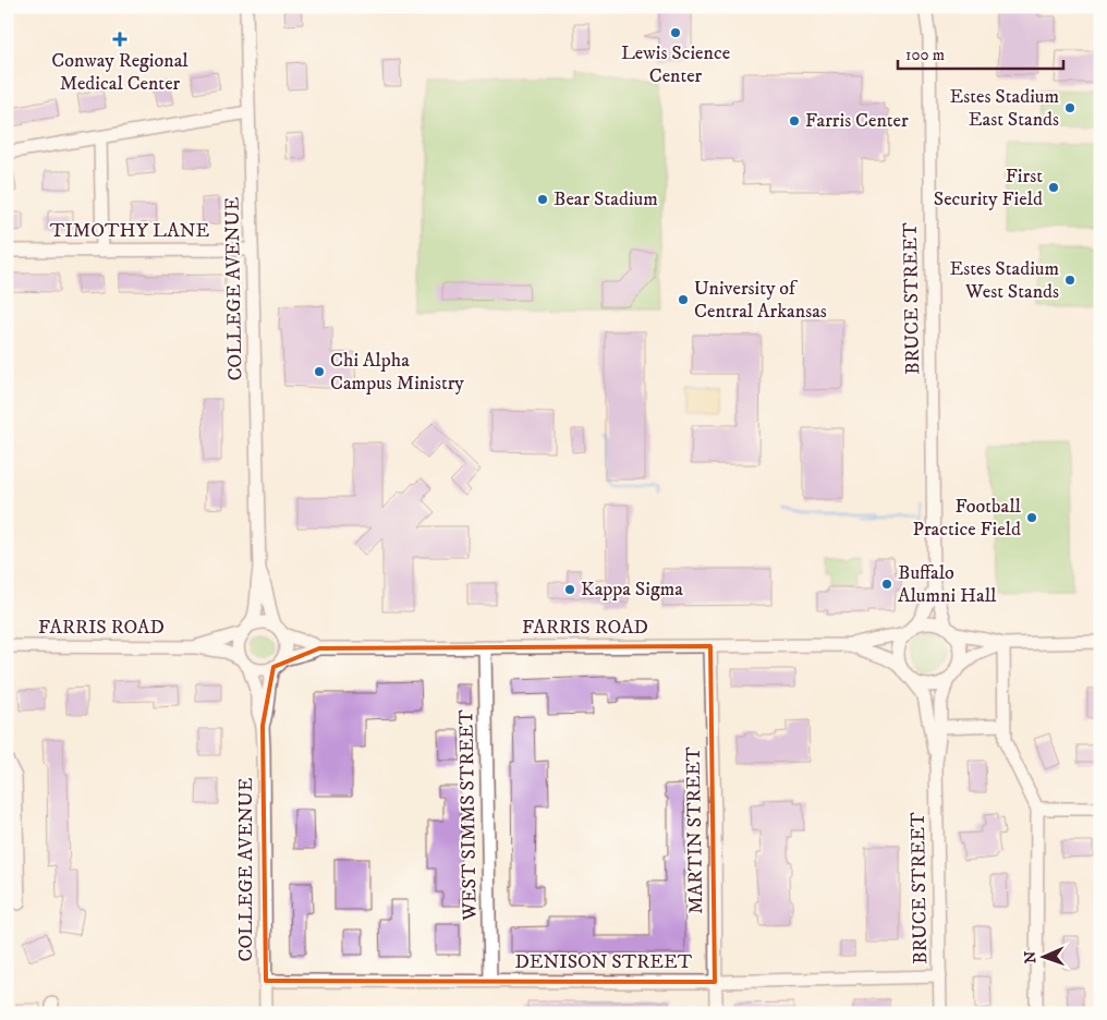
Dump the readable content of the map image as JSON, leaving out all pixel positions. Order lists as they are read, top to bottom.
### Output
{
  "streets": {
    "street": [
      "TIMOTHY LANE",
      "COLLEGE AVENUE",
      "BRUCE STREET",
      "FARRIS ROAD",
      "WEST SIMMS STREET",
      "MARTIN STREET",
      "DENISON STREET"
    ]
  },
  "crossings": [
    ["TIMOTHY LANE", "COLLEGE AVENUE"],
    ["COLLEGE AVENUE", "FARRIS ROAD"],
    ["COLLEGE AVENUE", "DENISON STREET"],
    ["BRUCE STREET", "FARRIS ROAD"],
    ["BRUCE STREET", "DENISON STREET"],
    ["FARRIS ROAD", "WEST SIMMS STREET"],
    ["FARRIS ROAD", "MARTIN STREET"],
    ["WEST SIMMS STREET", "DENISON STREET"],
    ["MARTIN STREET", "DENISON STREET"]
  ],
  "places": {
    "other": [
      "Lewis Science Center",
      "Estes Stadium East Stands",
      "Farris Center",
      "First Security Field",
      "Bear Stadium",
      "Estes Stadium West Stands",
      "University of Central Arkansas",
      "Chi Alpha Campus Ministry",
      "Football Practice Field",
      "Buffalo Alumni Hall",
      "Kappa Sigma"
    ],
    "health": ["Conway Regional Medical Center"]
  },
  "scale_bar": "100 m",
  "north": "left"
}
